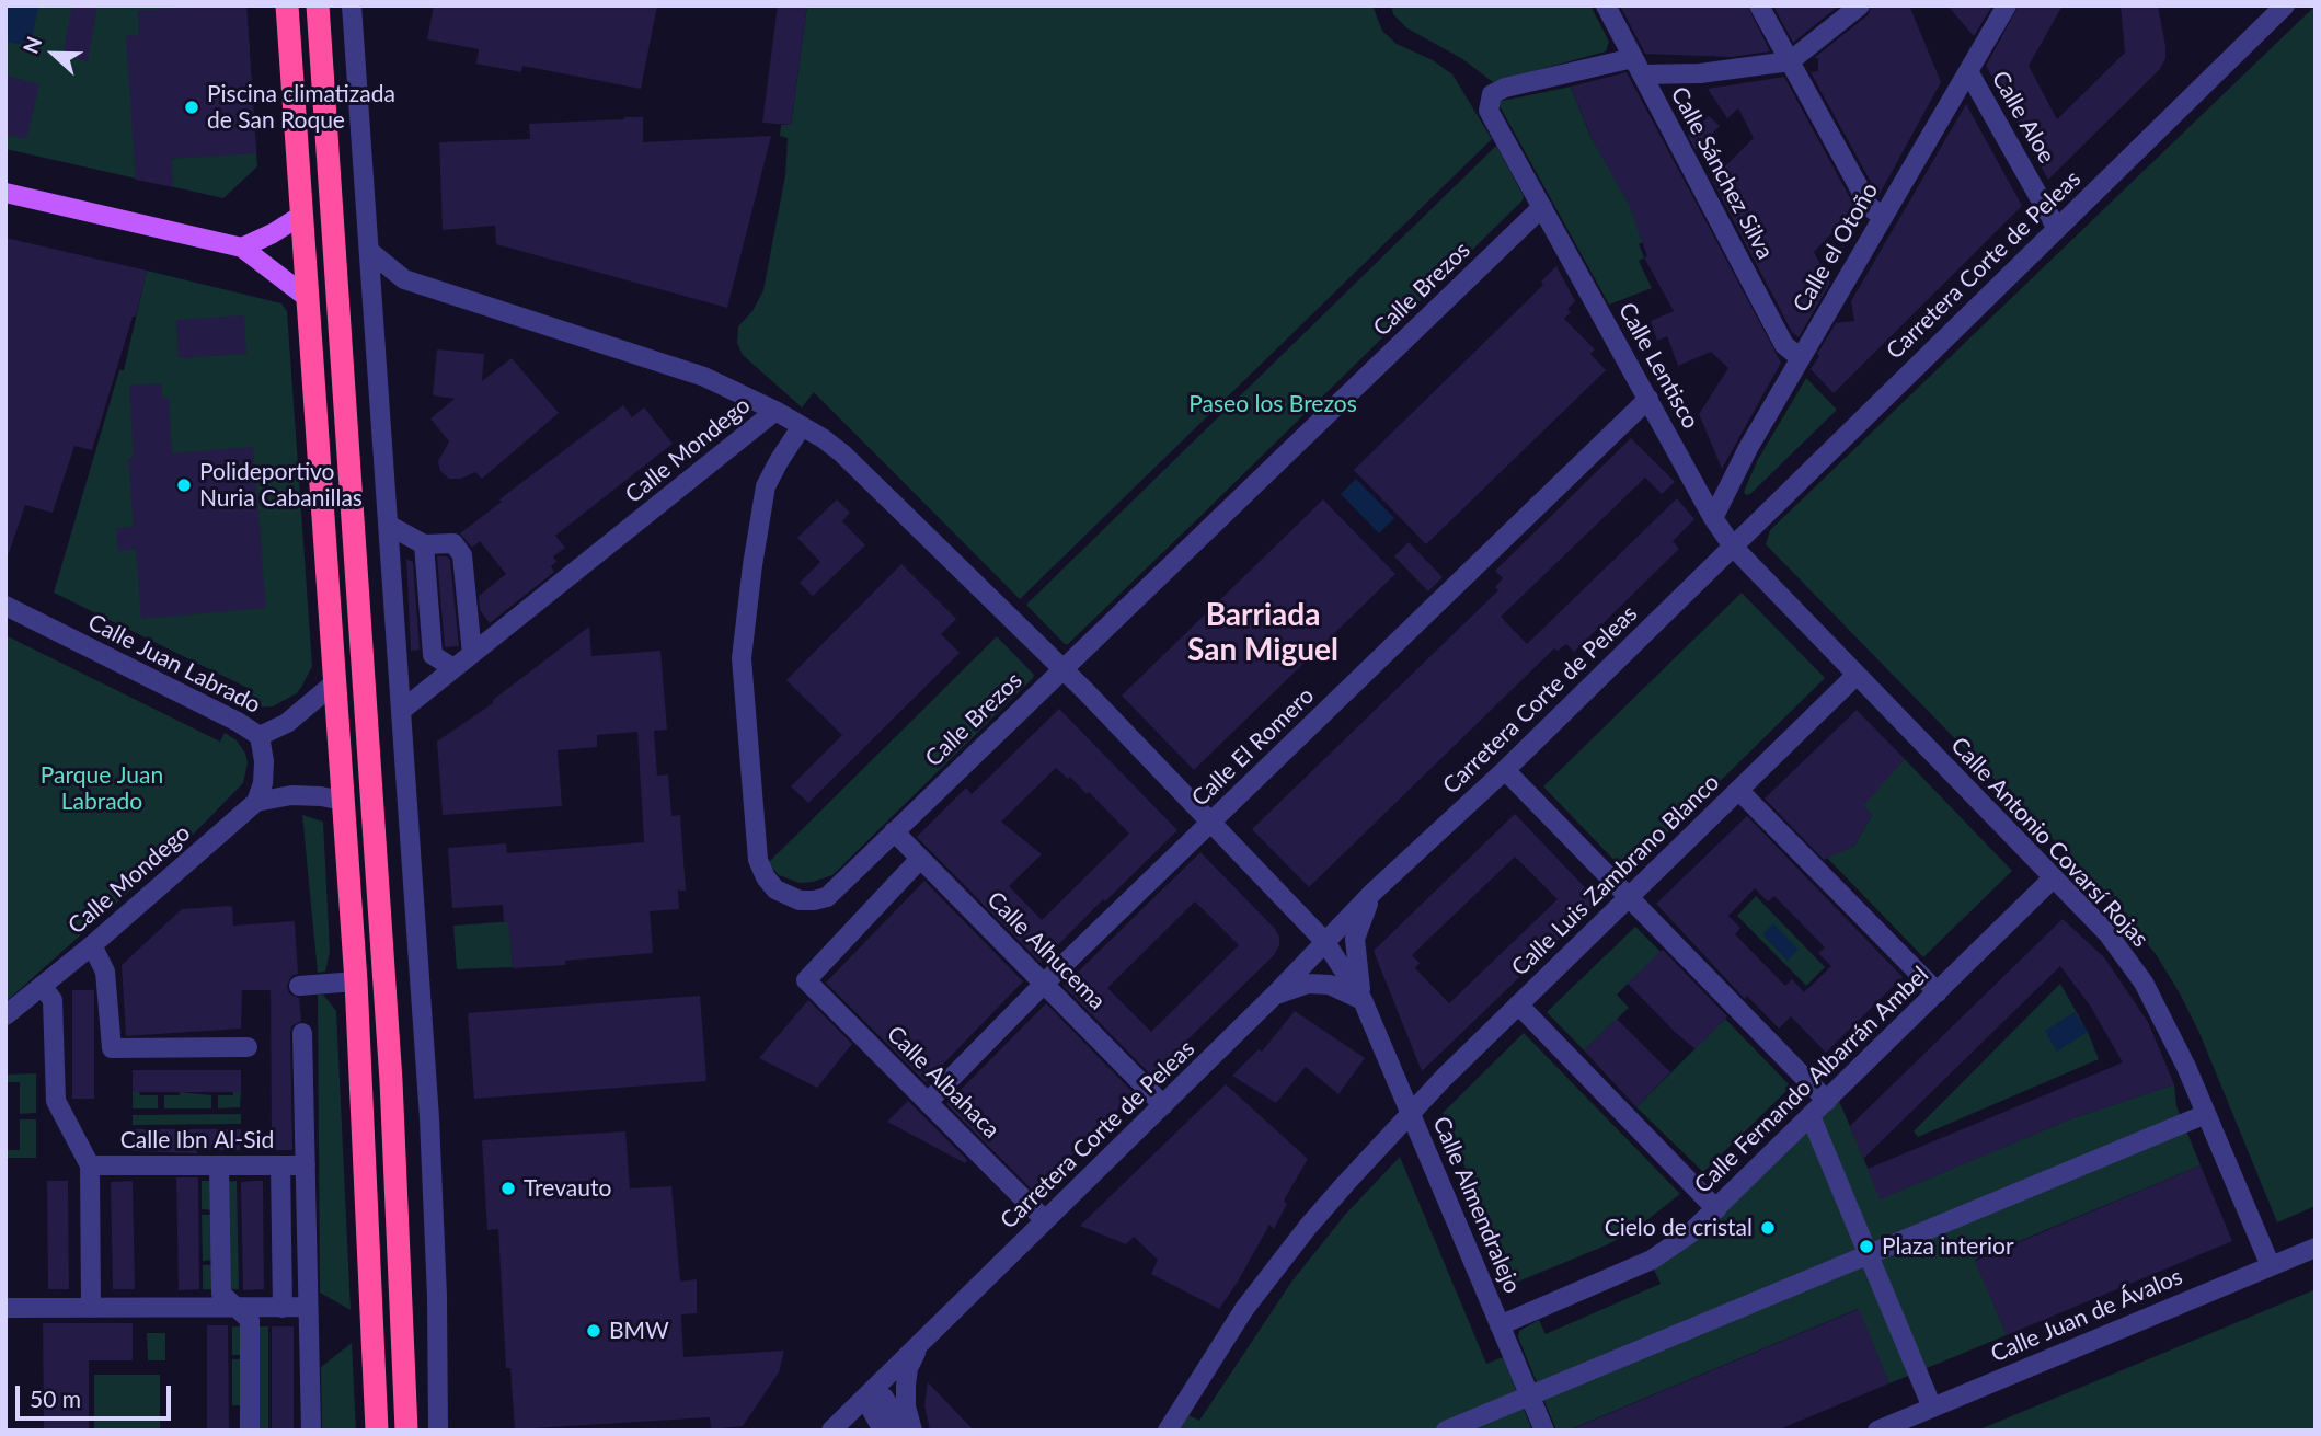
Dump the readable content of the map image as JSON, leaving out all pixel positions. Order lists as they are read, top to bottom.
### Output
{
  "streets": {
    "street": [
      "Calle Aloe",
      "Calle Sánchez Silva",
      "Calle el Otoño",
      "Carretera Corte de Peleas",
      "Calle Brezos",
      "Calle Lentisco",
      "Calle Mondego",
      "Calle Juan Labrado",
      "Calle El Romero",
      "Calle Antonio Covarsí Rojas",
      "Calle Luis Zambrano Blanco",
      "Calle Alhucema",
      "Calle Fernando Albarrán Ambel",
      "Calle Albahaca",
      "Calle Ibn Al-Sid",
      "Calle Almendralejo",
      "Calle Juan de Ávalos"
    ]
  },
  "crossings": [
    ["Calle Aloe", "Calle el Otoño"],
    ["Calle Aloe", "Carretera Corte de Peleas"],
    ["Calle Sánchez Silva", "Calle el Otoño"],
    ["Calle Sánchez Silva", "Calle Lentisco"],
    ["Calle el Otoño", "Calle Lentisco"],
    ["Carretera Corte de Peleas", "Calle Lentisco"],
    ["Carretera Corte de Peleas", "Calle Mondego"],
    ["Carretera Corte de Peleas", "Calle Antonio Covarsí Rojas"],
    ["Carretera Corte de Peleas", "Calle Alhucema"],
    ["Carretera Corte de Peleas", "Calle Albahaca"],
    ["Carretera Corte de Peleas", "Calle Almendralejo"],
    ["Calle Brezos", "Calle Lentisco"],
    ["Calle Brezos", "Calle Mondego"],
    ["Calle Brezos", "Calle Alhucema"],
    ["Calle Lentisco", "Calle El Romero"],
    ["Calle Lentisco", "Calle Antonio Covarsí Rojas"],
    ["Calle Mondego", "Calle Juan Labrado"],
    ["Calle Mondego", "Calle El Romero"],
    ["Calle Mondego", "Calle Almendralejo"],
    ["Calle El Romero", "Calle Alhucema"],
    ["Calle El Romero", "Calle Albahaca"],
    ["Calle Antonio Covarsí Rojas", "Calle Luis Zambrano Blanco"],
    ["Calle Antonio Covarsí Rojas", "Calle Fernando Albarrán Ambel"],
    ["Calle Antonio Covarsí Rojas", "Calle Juan de Ávalos"],
    ["Calle Luis Zambrano Blanco", "Calle Almendralejo"],
    ["Calle Alhucema", "Calle Albahaca"],
    ["Calle Fernando Albarrán Ambel", "Calle Almendralejo"]
  ],
  "districts": ["Barriada San Miguel"],
  "parks": ["Paseo los Brezos", "Parque Juan Labrado"],
  "places": [
    "Piscina climatizada de San Roque",
    "Polideportivo Nuria Cabanillas",
    "Trevauto",
    "Cielo de cristal",
    "Plaza interior",
    "BMW"
  ],
  "scale_bar": "50 m",
  "north": "left"
}
